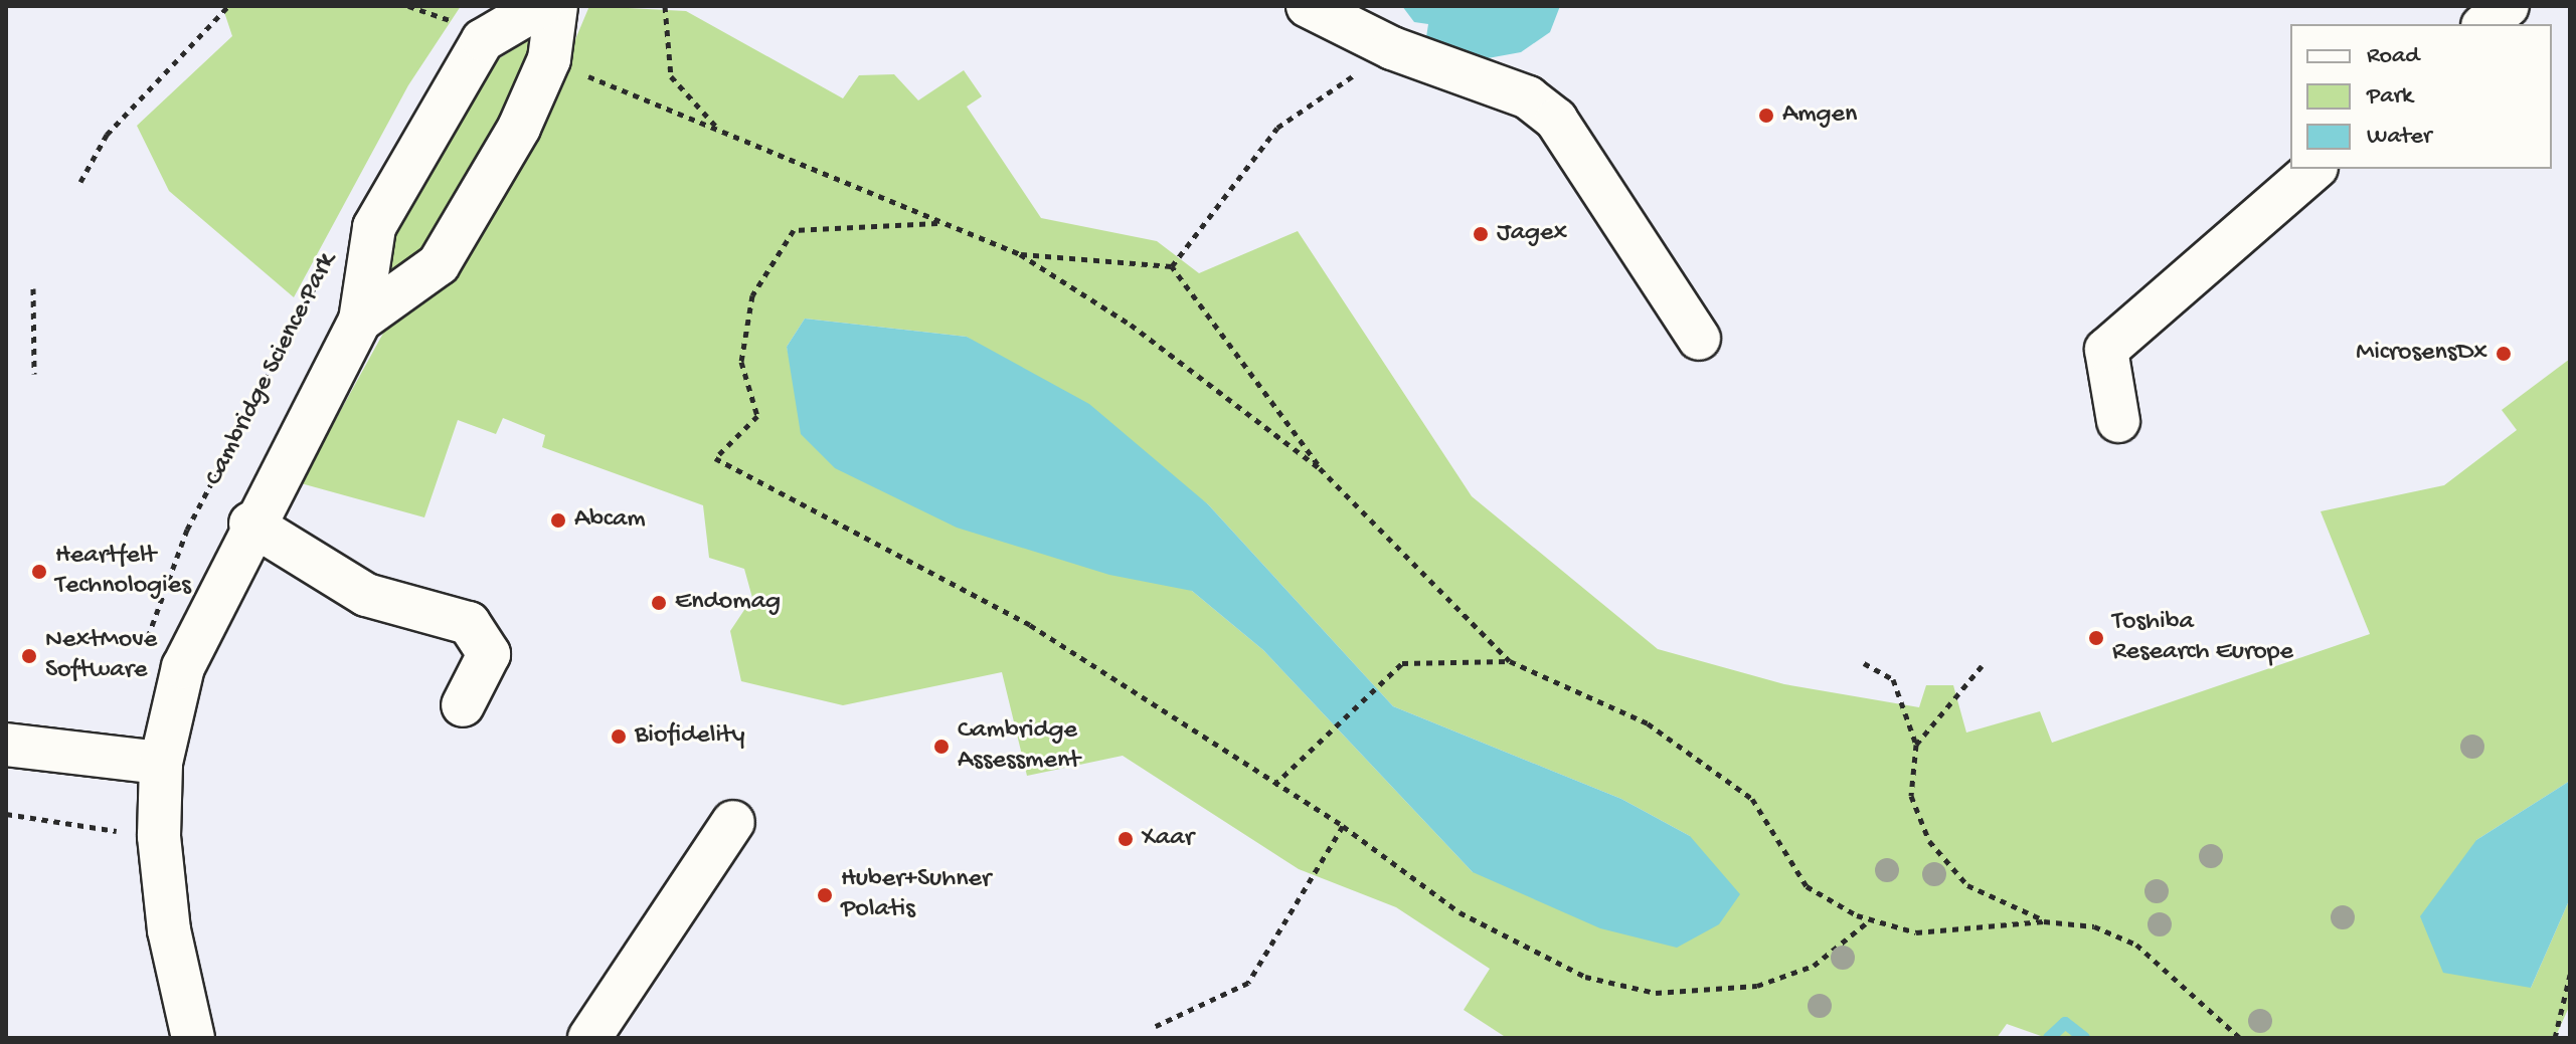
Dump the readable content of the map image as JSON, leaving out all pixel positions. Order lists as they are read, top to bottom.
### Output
{
  "streets": {
    "street": ["Cambridge Science Park"]
  },
  "places": [
    "Amgen",
    "Jagex",
    "MicrosensDx",
    "Abcam",
    "Heartfelt Technologies",
    "Endomag",
    "Toshiba Research Europe",
    "NextMove Software",
    "Biofidelity",
    "Cambridge Assessment",
    "Xaar",
    "Huber+Suhner Polatis"
  ],
  "legend": ["Road", "Park", "Water"]
}
